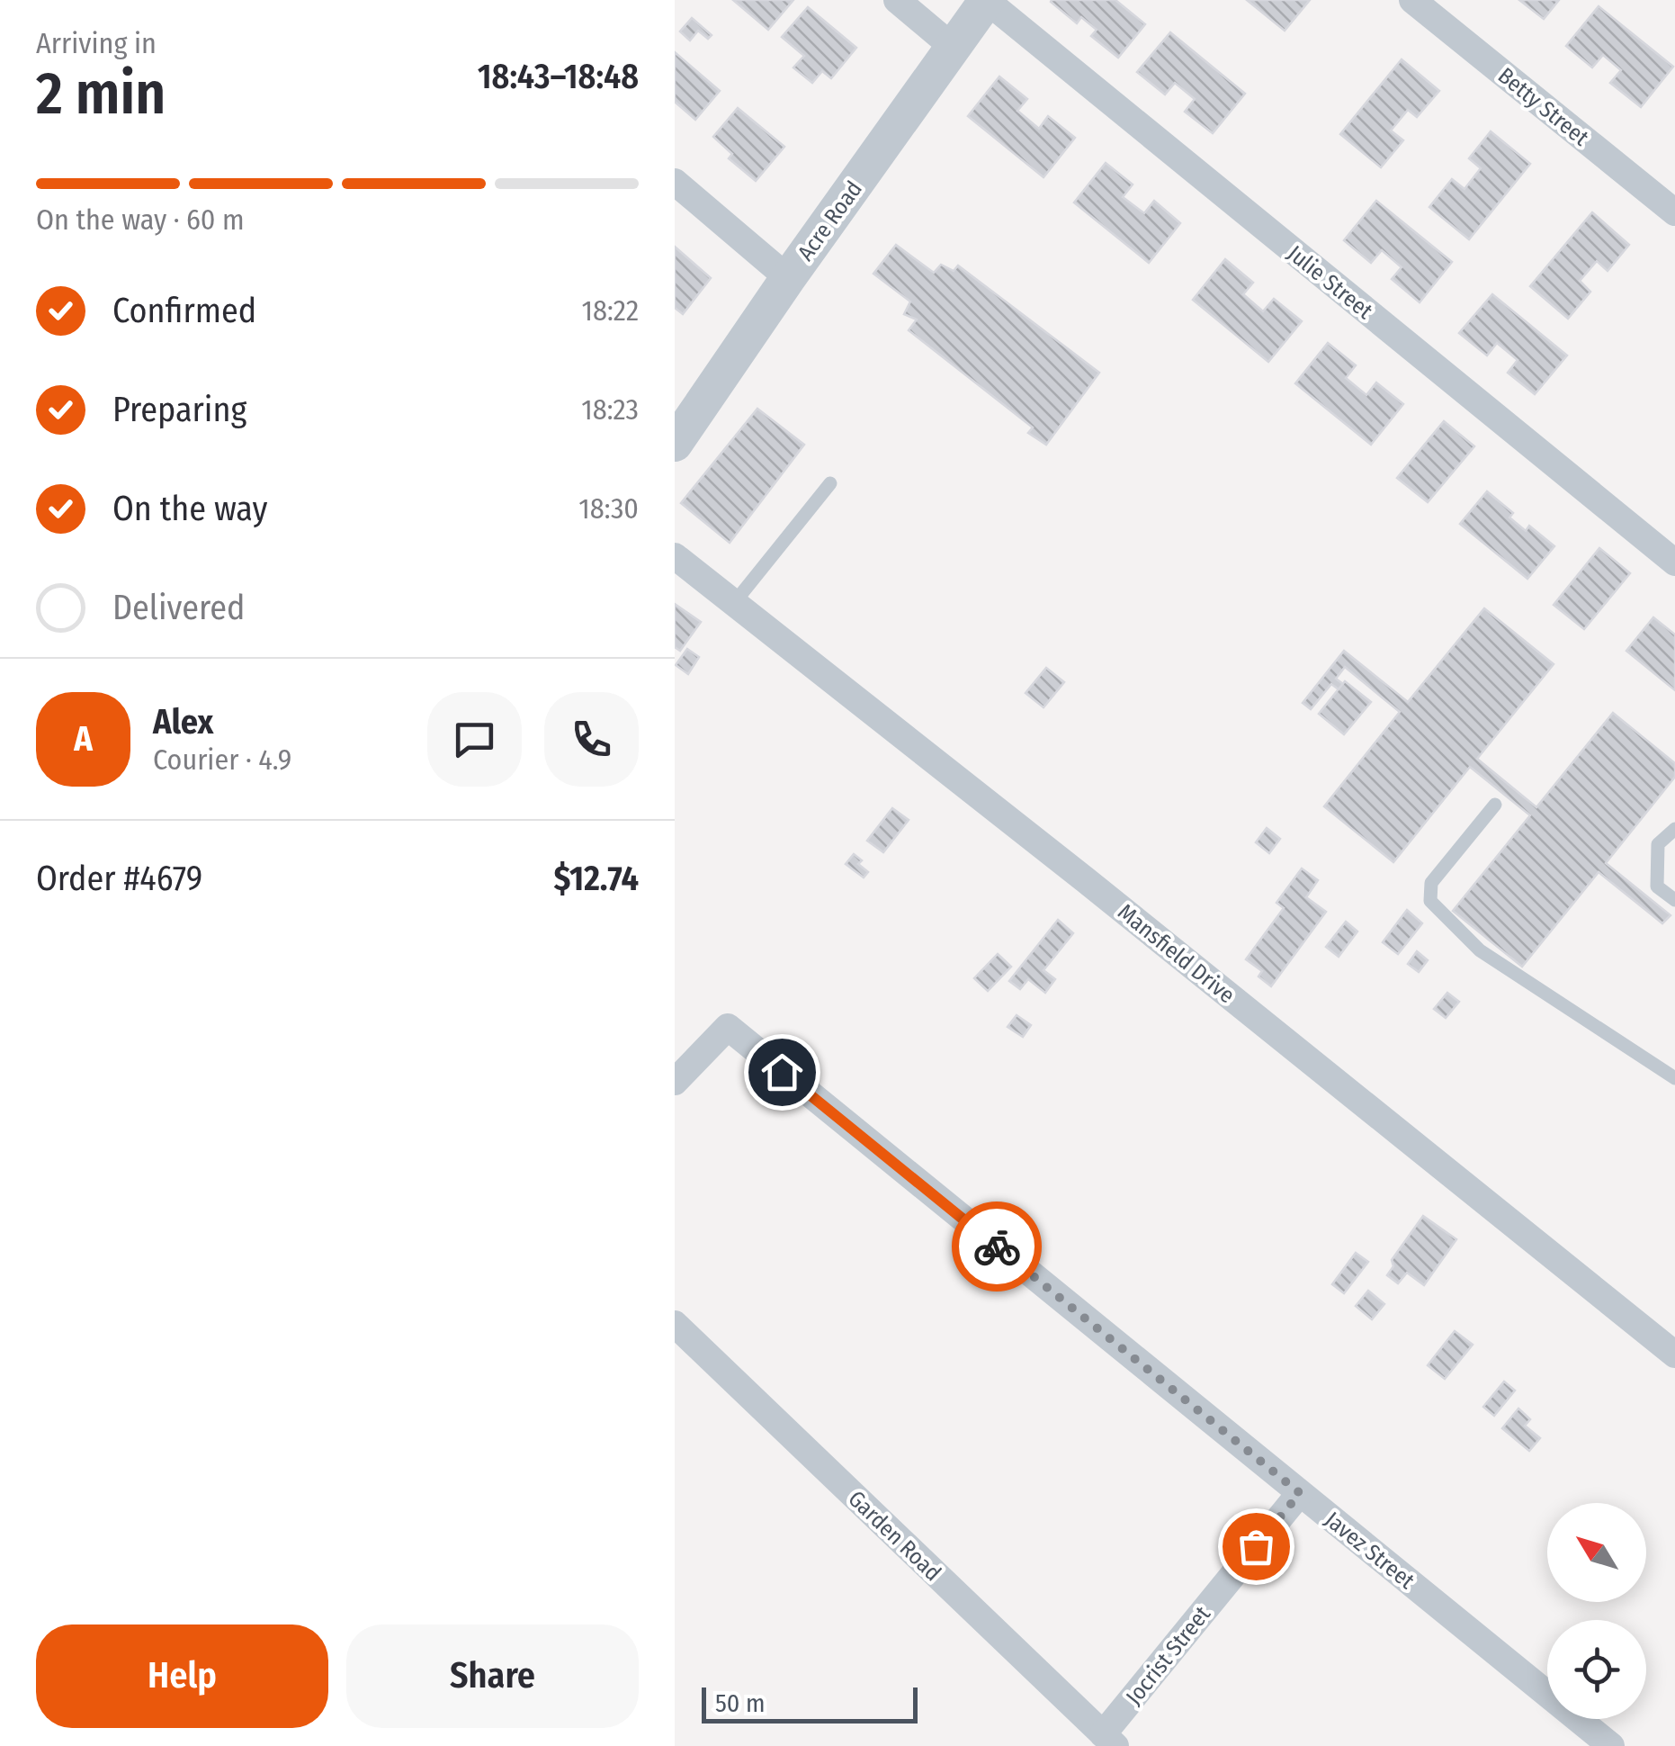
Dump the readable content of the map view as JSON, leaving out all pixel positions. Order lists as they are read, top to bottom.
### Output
{
  "streets": {
    "street": [
      "Betty Street",
      "Acre Road",
      "Julie Street",
      "Mansfield Drive",
      "Garden Road",
      "Javez Street",
      "Jocrist Street"
    ]
  },
  "crossings": [
    ["Acre Road", "Julie Street"],
    ["Garden Road", "Jocrist Street"],
    ["Javez Street", "Jocrist Street"]
  ],
  "scale_bar": "50 m",
  "north": "top left",
  "page": {
    "heading": ["2 min", "Arriving in", "18:43–18:48"],
    "panel": [
      "Alex",
      "Courier · 4.9",
      "Order #4679",
      "$12.74"
    ],
    "bar": "On the way · 60 m",
    "list": [
      ["Confirmed", "18:22"],
      ["Preparing", "18:23"],
      ["On the way", "18:30"],
      "Delivered"
    ],
    "round": "A",
    "buttons": ["Help", "Share"],
    "scale": "50 m"
  }
}
